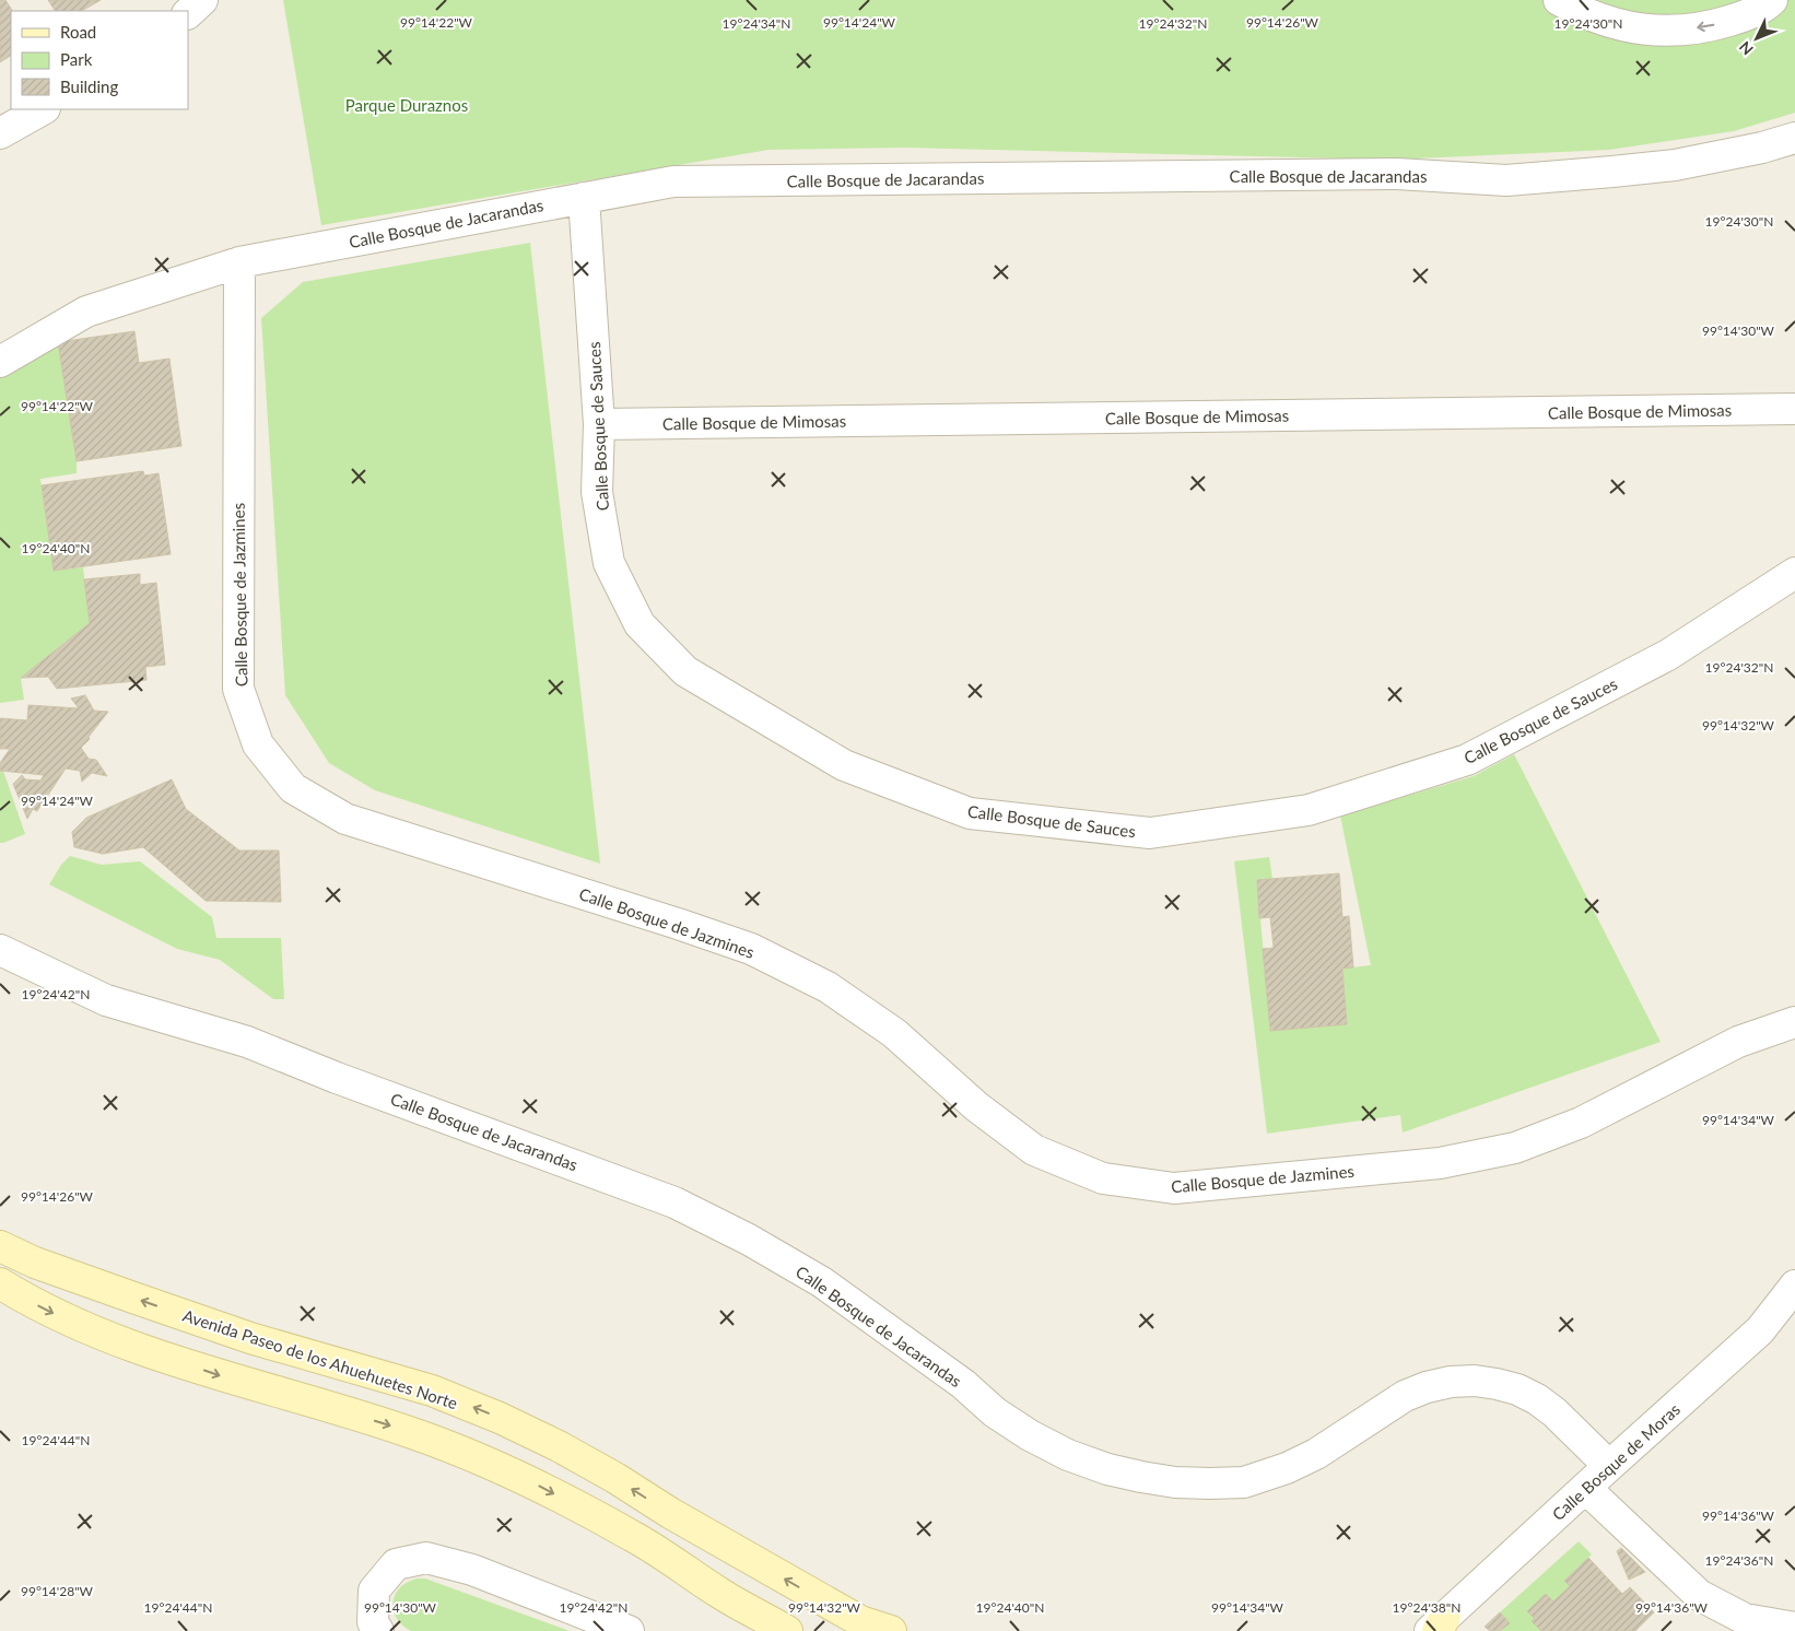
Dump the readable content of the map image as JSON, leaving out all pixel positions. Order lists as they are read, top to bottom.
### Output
{
  "streets": {
    "street": [
      "Calle Bosque de Jacarandas",
      "Calle Bosque de Mimosas",
      "Calle Bosque de Sauces",
      "Calle Bosque de Jazmines",
      "Avenida Paseo de los Ahuehuetes Norte",
      "Calle Bosque de Moras"
    ]
  },
  "crossings": [
    ["Calle Bosque de Jacarandas", "Calle Bosque de Sauces"],
    ["Calle Bosque de Jacarandas", "Calle Bosque de Jazmines"],
    ["Calle Bosque de Jacarandas", "Calle Bosque de Moras"],
    ["Calle Bosque de Mimosas", "Calle Bosque de Sauces"]
  ],
  "parks": ["Parque Duraznos"],
  "legend": ["Road", "Park", "Building"],
  "north": "bottom left",
  "coordinates": [
    "99°14'22\"W",
    "99°14'24\"W",
    "99°14'26\"W",
    "19°24'34\"N",
    "19°24'32\"N",
    "19°24'30\"N",
    "99°14'30\"W",
    "19°24'40\"N",
    "99°14'32\"W",
    "19°24'42\"N",
    "99°14'34\"W",
    "19°24'44\"N",
    "99°14'36\"W",
    "19°24'36\"N",
    "99°14'28\"W",
    "19°24'38\"N"
  ]
}
